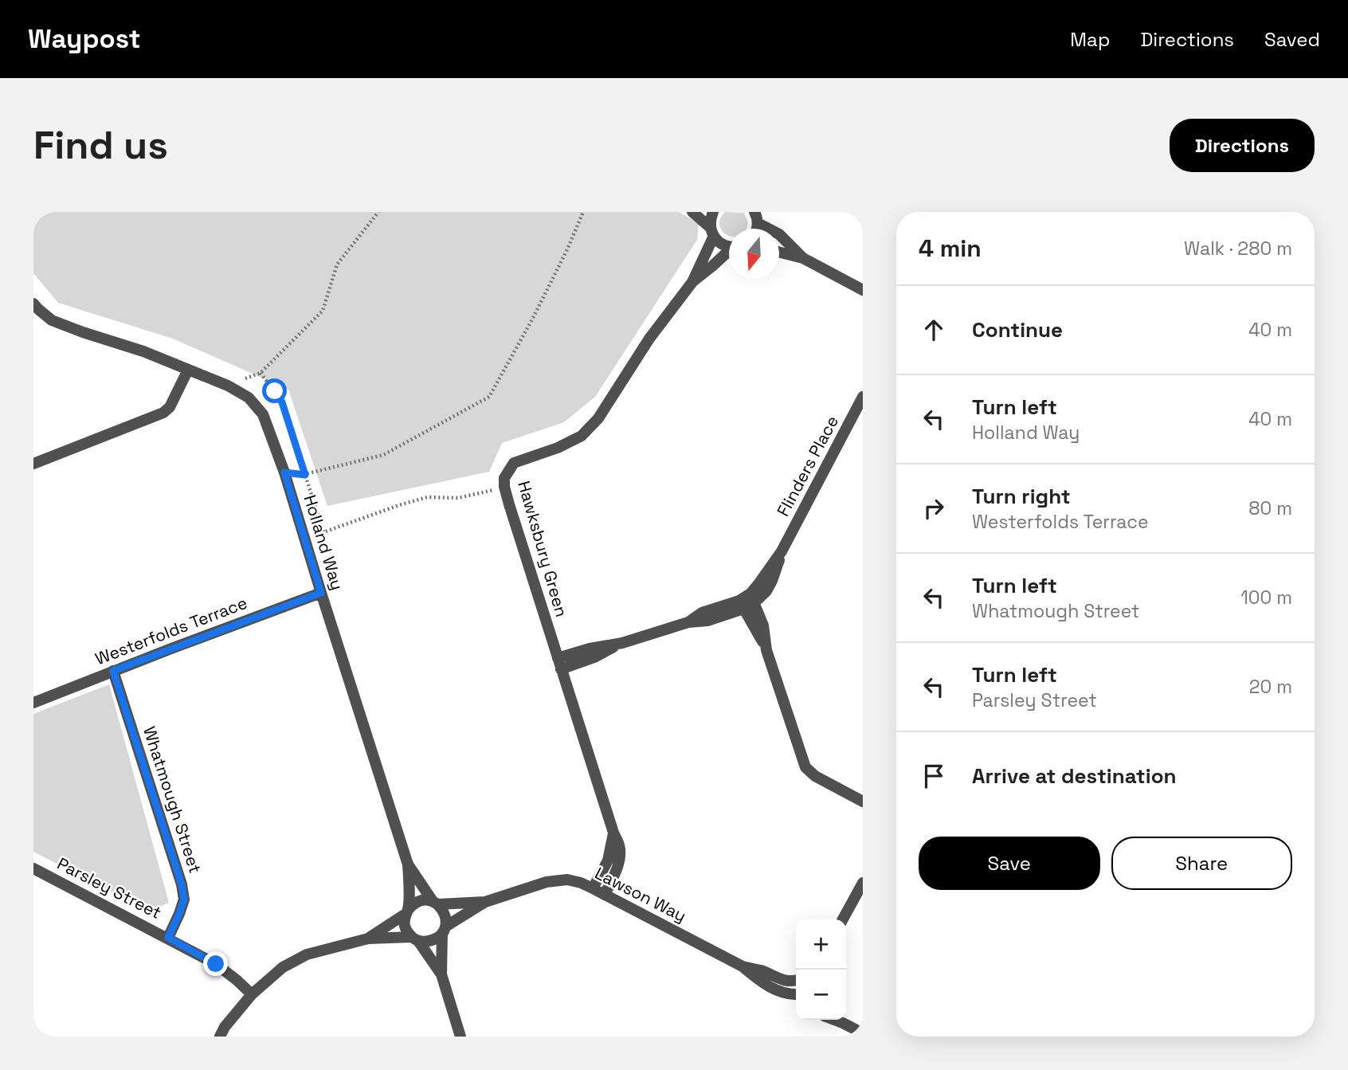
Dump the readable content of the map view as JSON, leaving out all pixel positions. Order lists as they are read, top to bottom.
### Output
{
  "streets": {
    "street": [
      "Flinders Place",
      "Holland Way",
      "Hawksbury Green",
      "Westerfolds Terrace",
      "Whatmough Street",
      "Parsley Street",
      "Lawson Way"
    ]
  },
  "crossings": [
    ["Holland Way", "Westerfolds Terrace"],
    ["Holland Way", "Lawson Way"],
    ["Hawksbury Green", "Lawson Way"],
    ["Westerfolds Terrace", "Whatmough Street"],
    ["Whatmough Street", "Parsley Street"]
  ],
  "north": "bottom",
  "page": {
    "header": "Waypost",
    "nav": ["Map", "Directions", "Saved"],
    "buttons": [
      "Directions",
      ["Save", "Share"]
    ],
    "title": "Find us",
    "heading": ["4 min", "Walk · 280 m"],
    "list": [
      ["Continue", "40 m"],
      ["Turn left", "Holland Way", "40 m"],
      ["Turn right", "Westerfolds Terrace", "80 m"],
      ["Turn left", "Whatmough Street", "100 m"],
      ["Turn left", "Parsley Street", "20 m"],
      "Arrive at destination"
    ],
    "map_buttons": ["+", "−"]
  }
}
